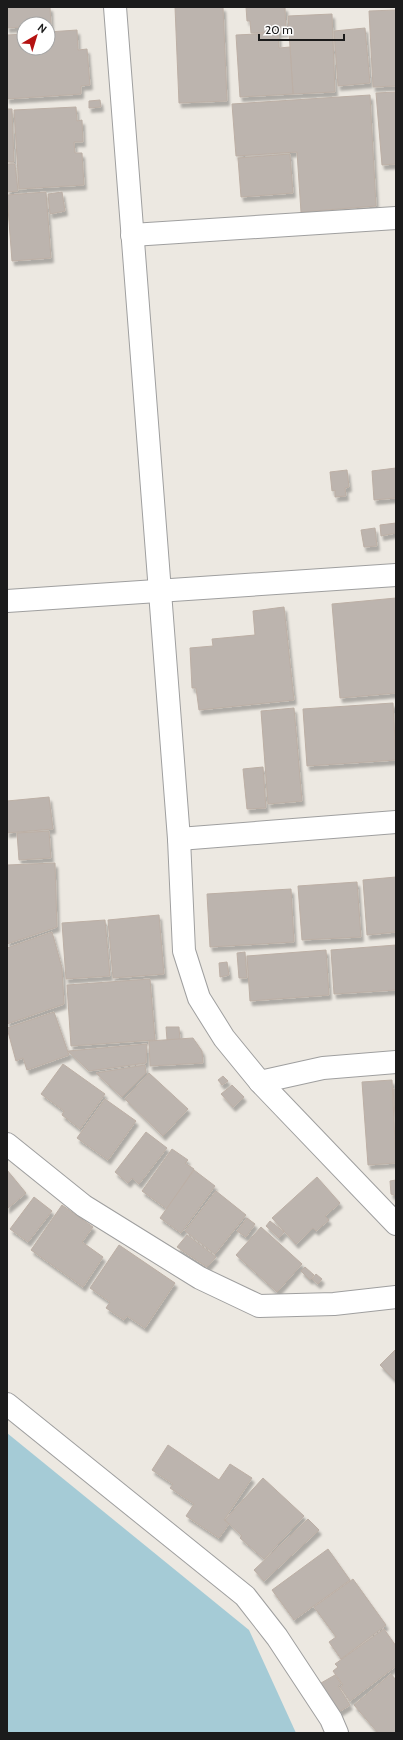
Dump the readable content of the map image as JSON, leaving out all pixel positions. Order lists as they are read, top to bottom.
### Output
{
  "scale_bar": "20 m",
  "north": "top right"
}
